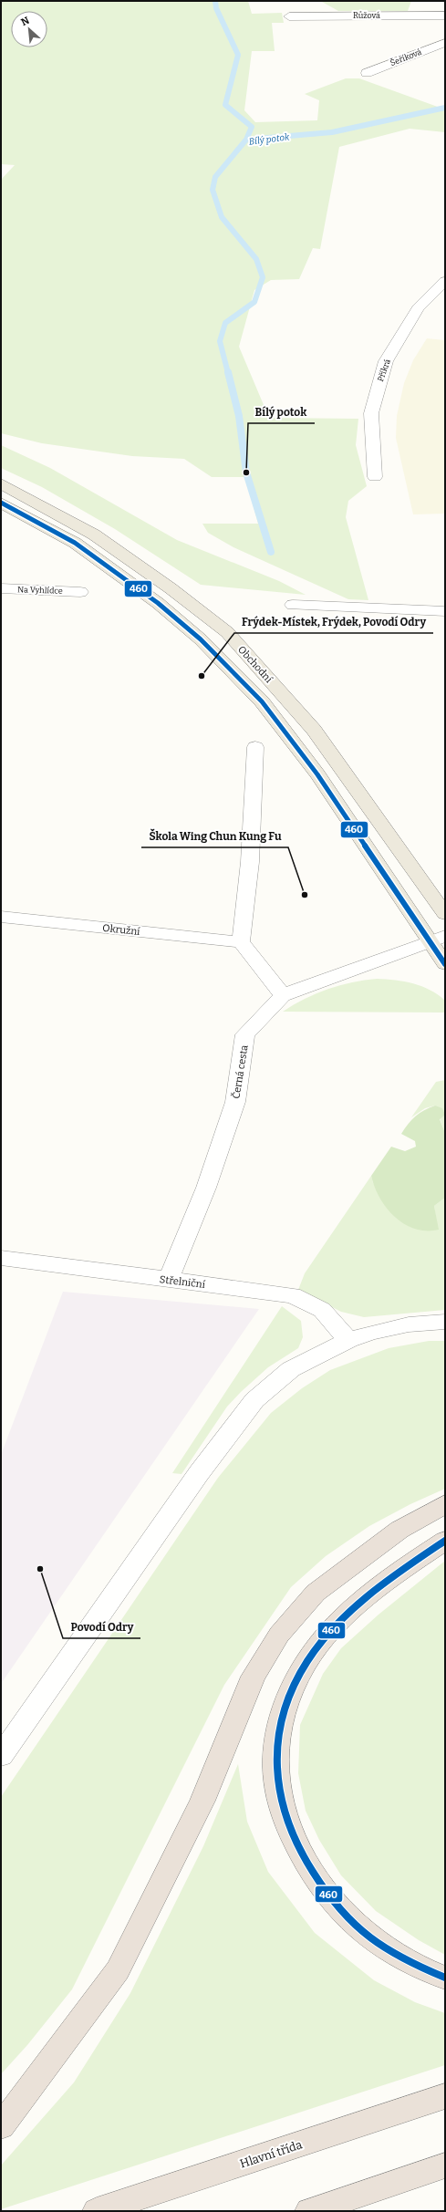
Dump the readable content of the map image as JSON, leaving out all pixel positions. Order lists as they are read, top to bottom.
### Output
{
  "streets": {
    "highway": ["Hlavní třída"],
    "main road": ["Obchodní"],
    "street": [
      "Růžová",
      "Šeříková",
      "Příkrá",
      "Na Vyhlídce",
      "Okružní",
      "Černá cesta",
      "Střelniční"
    ]
  },
  "crossings": [
    ["Obchodní", "Černá cesta"],
    ["Černá cesta", "Střelniční"]
  ],
  "water": ["Bílý potok"],
  "places": [
    "Bílý potok",
    "Frýdek-Místek, Frýdek, Povodí Odry",
    "Škola Wing Chun Kung Fu",
    "Povodí Odry"
  ],
  "lines": ["transit line 460"],
  "north": "top left"
}
